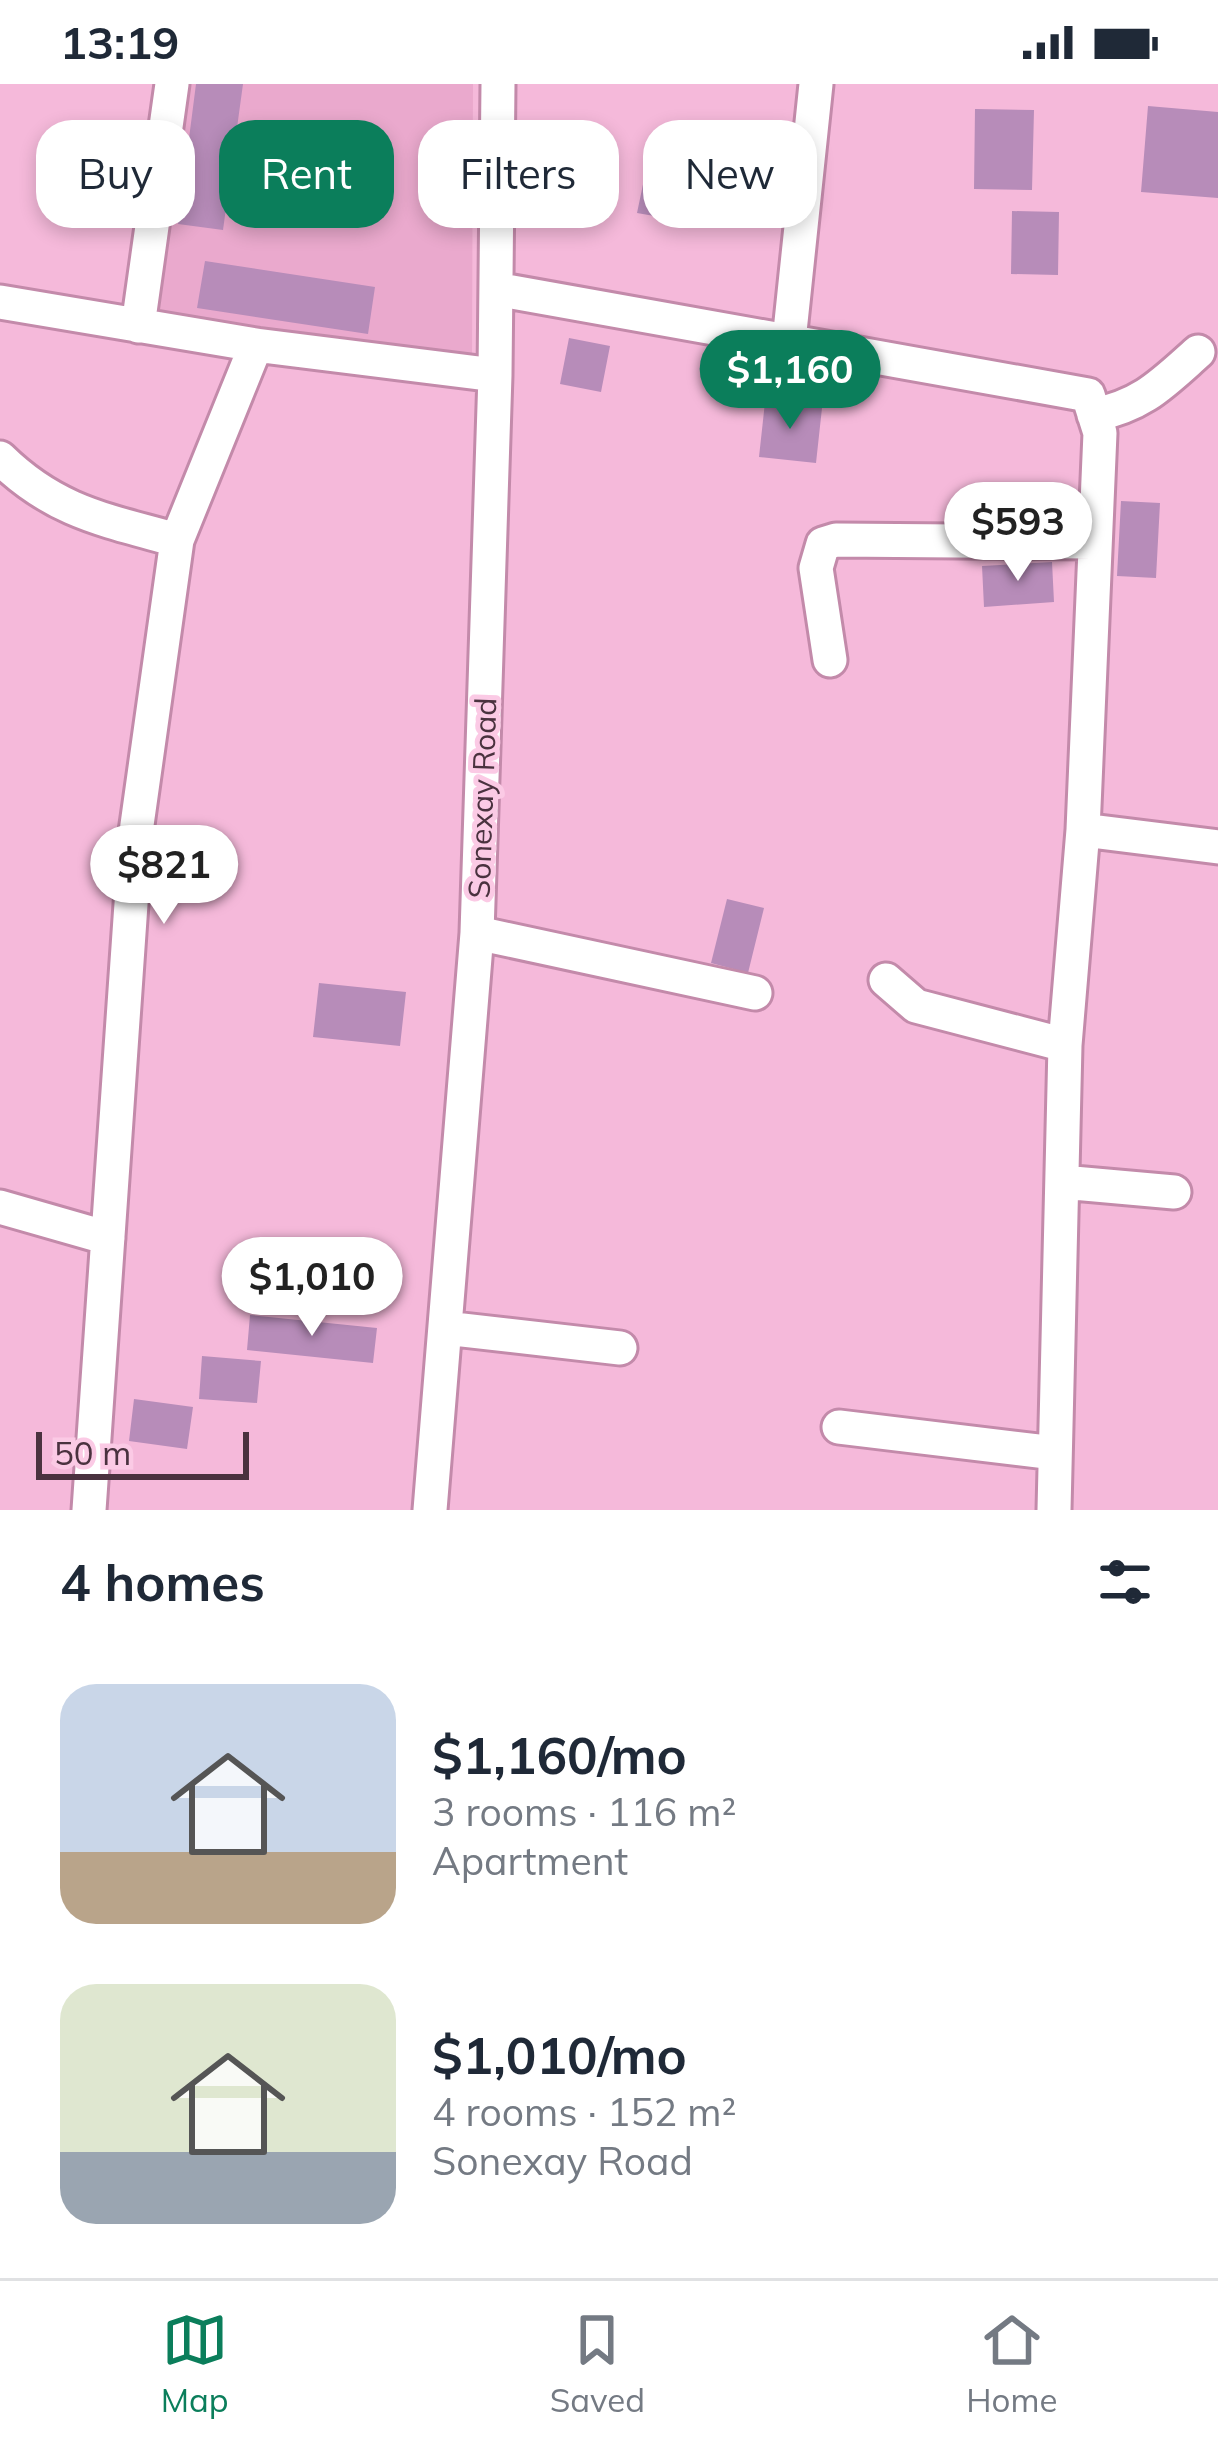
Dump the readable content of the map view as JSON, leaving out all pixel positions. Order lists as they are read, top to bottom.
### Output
{
  "streets": {
    "street": ["Sonexay Road"]
  },
  "scale_bar": "50 m",
  "page": {
    "status": "13:19",
    "chip": [
      "Buy",
      "Rent",
      "Filters",
      "New"
    ],
    "price": [
      "$1,160",
      "$593",
      "$821",
      "$1,010"
    ],
    "scale": "50 m",
    "heading": "4 homes",
    "list": [
      {
        "name": "$1,160/mo",
        "note": "3 rooms · 116 m² · Apartment"
      },
      {
        "name": "$1,010/mo",
        "note": "4 rooms · 152 m² · Sonexay Road"
      }
    ],
    "tabs": ["Map", "Saved", "Home"]
  }
}
